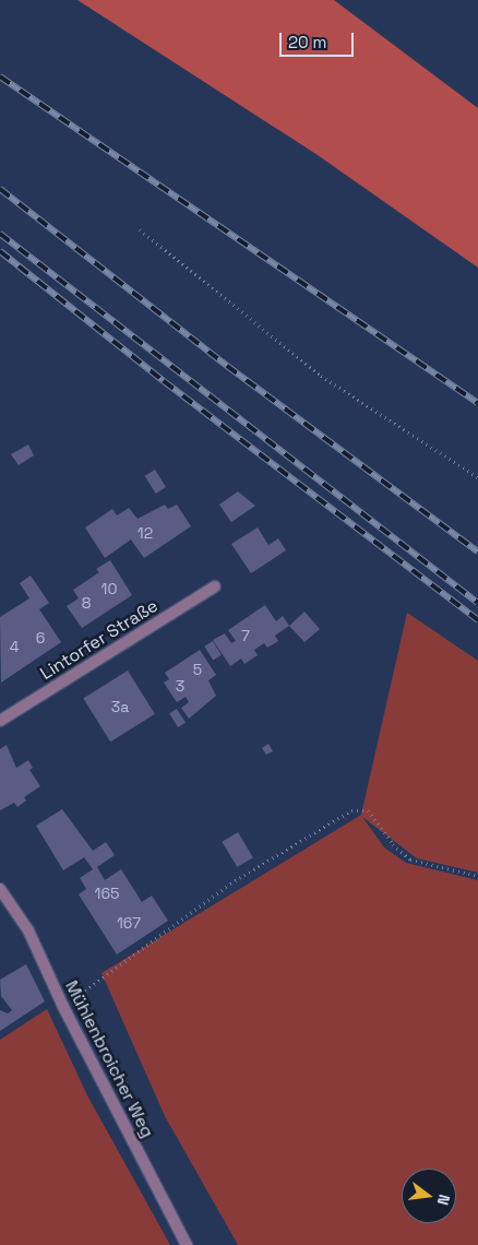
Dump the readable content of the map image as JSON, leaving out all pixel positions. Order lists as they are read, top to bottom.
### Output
{
  "streets": {
    "street": ["Lintorfer Straße", "Mühlenbroicher Weg"]
  },
  "house_numbers": [
    "12",
    "10",
    "8",
    "7",
    "6",
    "4",
    "5",
    "3",
    "3a",
    "165",
    "167"
  ],
  "scale_bar": "20 m",
  "north": "right"
}
